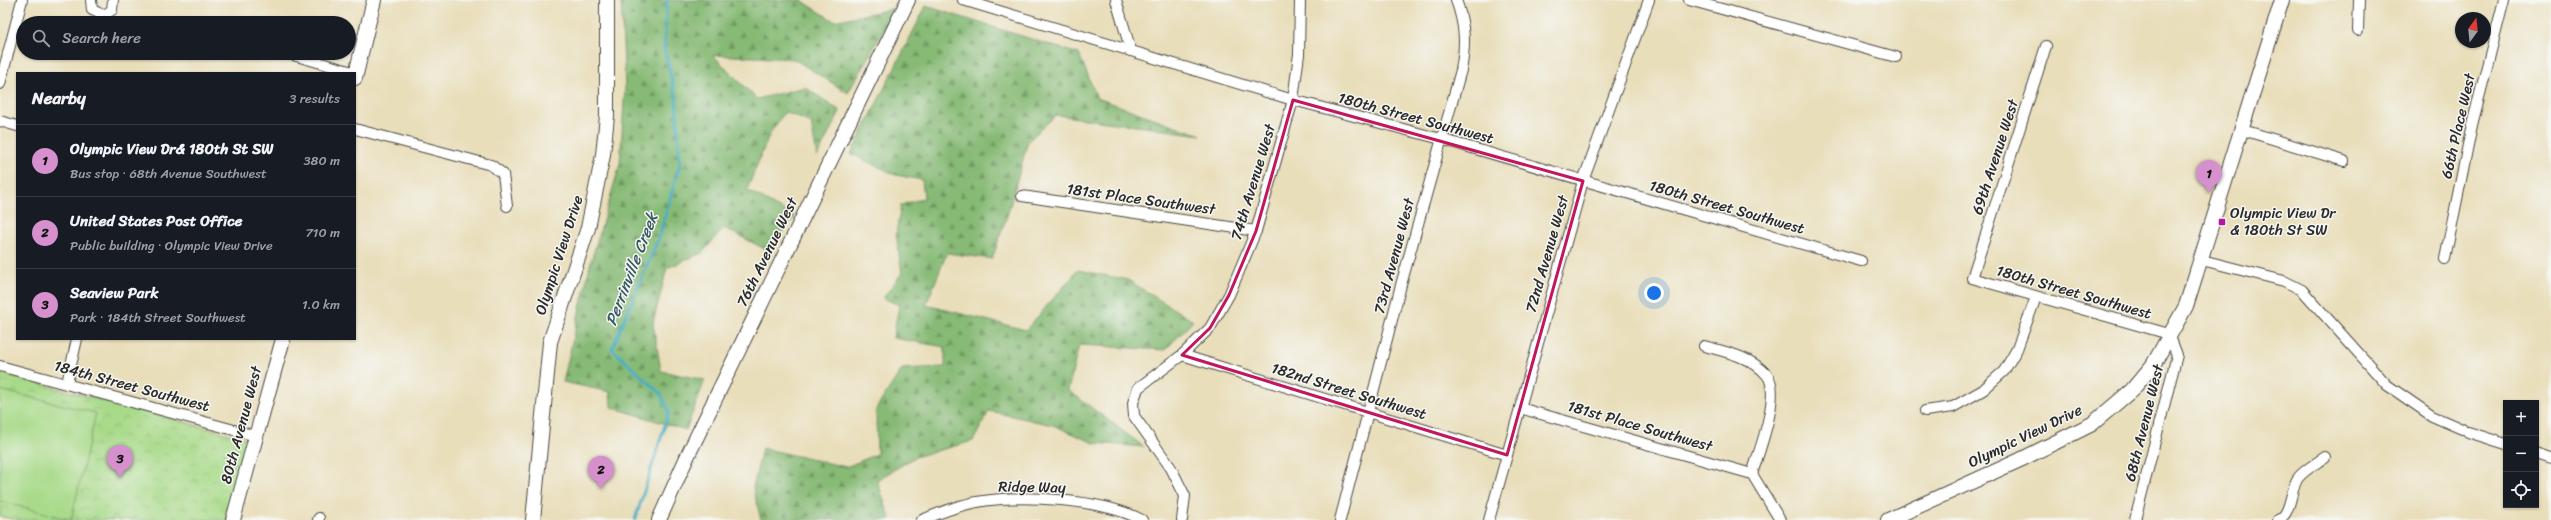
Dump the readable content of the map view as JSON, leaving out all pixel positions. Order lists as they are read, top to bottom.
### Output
{
  "streets": {
    "main road": ["76th Avenue West", "Olympic View Drive", "80th Avenue West"],
    "street": [
      "180th Street Southwest",
      "66th Place West",
      "69th Avenue West",
      "74th Avenue West",
      "181st Place Southwest",
      "72nd Avenue West",
      "73rd Avenue West",
      "184th Street Southwest",
      "182nd Street Southwest",
      "68th Avenue West",
      "Ridge Way"
    ]
  },
  "crossings": [
    ["180th Street Southwest", "69th Avenue West"],
    ["180th Street Southwest", "74th Avenue West"],
    ["180th Street Southwest", "72nd Avenue West"],
    ["180th Street Southwest", "Olympic View Drive"],
    ["180th Street Southwest", "73rd Avenue West"],
    ["180th Street Southwest", "68th Avenue West"],
    ["74th Avenue West", "181st Place Southwest"],
    ["74th Avenue West", "182nd Street Southwest"],
    ["181st Place Southwest", "72nd Avenue West"],
    ["72nd Avenue West", "182nd Street Southwest"],
    ["Olympic View Drive", "68th Avenue West"],
    ["73rd Avenue West", "182nd Street Southwest"],
    ["184th Street Southwest", "80th Avenue West"]
  ],
  "water": ["Perrinville Creek"],
  "places": {
    "transit": ["Olympic View Dr & 180th St SW"]
  },
  "north": "top",
  "page": {
    "search": "Search here",
    "heading": ["Nearby", "3 results"],
    "list": [
      {
        "mark": "1",
        "name": "Olympic View Dr& 180th St SW",
        "note": "Bus stop · 68th Avenue Southwest",
        "value": "380 m"
      },
      {
        "mark": "2",
        "name": "United States Post Office",
        "note": "Public building · Olympic View Drive",
        "value": "710 m"
      },
      {
        "mark": "3",
        "name": "Seaview Park",
        "note": "Park · 184th Street Southwest",
        "value": "1.0 km"
      }
    ],
    "pins": ["1", "3", "2"],
    "map_buttons": ["+", "−"]
  }
}
